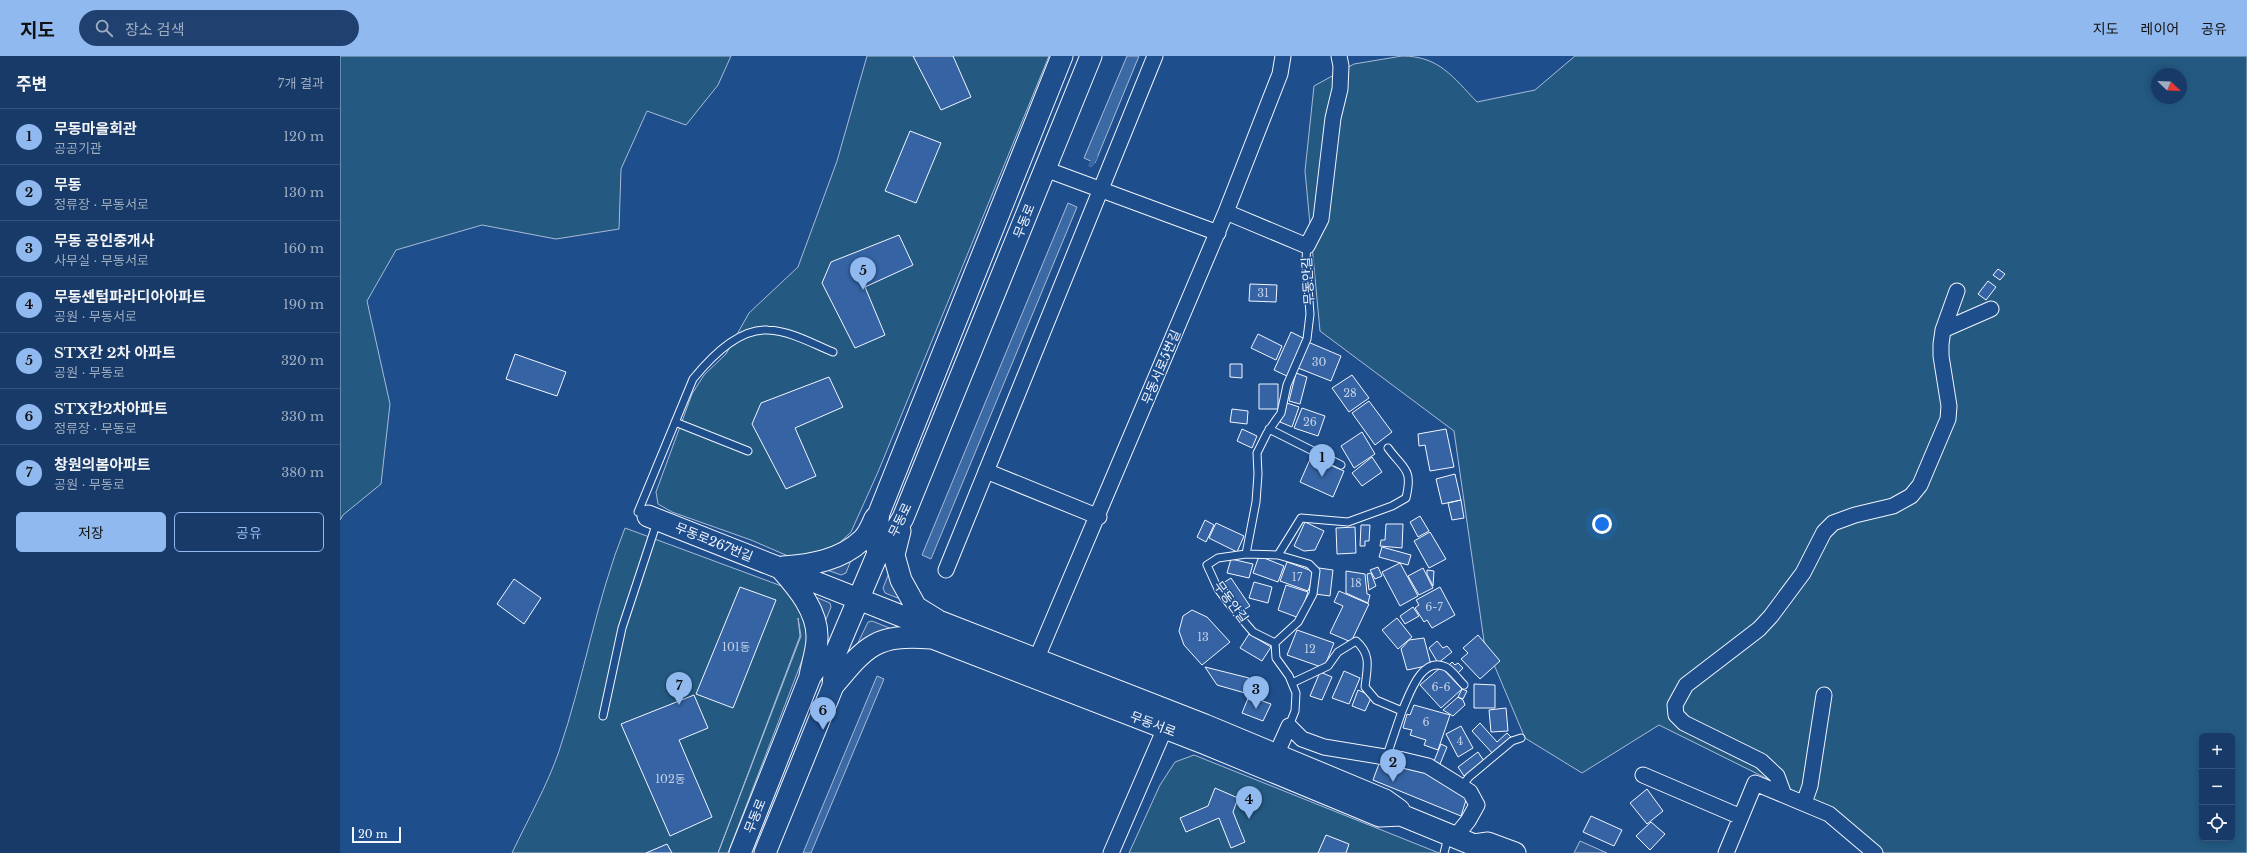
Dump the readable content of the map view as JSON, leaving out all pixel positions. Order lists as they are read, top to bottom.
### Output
{
  "streets": {
    "main road": ["무동로", "무동로267번길", "무동서로"],
    "street": ["무동안길", "무동서로5번길"]
  },
  "crossings": [
    ["무동서로5번길", "무동서로"],
    ["무동로267번길", "무동서로"]
  ],
  "house_numbers": [
    "31",
    "30",
    "28",
    "26",
    "17",
    "18",
    "6-7",
    "13",
    "101동",
    "12",
    "6-6",
    "6",
    "4",
    "102동"
  ],
  "scale_bar": "20 m",
  "north": "bottom right",
  "page": {
    "header": "지도",
    "search": "장소 검색",
    "nav": ["지도", "레이어", "공유"],
    "heading": ["주변", "7개 결과"],
    "list": [
      {
        "mark": "1",
        "name": "무동마을회관",
        "note": "공공기관",
        "value": "120 m"
      },
      {
        "mark": "2",
        "name": "무동",
        "note": "정류장 · 무동서로",
        "value": "130 m"
      },
      {
        "mark": "3",
        "name": "무동 공인중개사",
        "note": "사무실 · 무동서로",
        "value": "160 m"
      },
      {
        "mark": "4",
        "name": "무동센텀파라디아아파트",
        "note": "공원 · 무동서로",
        "value": "190 m"
      },
      {
        "mark": "5",
        "name": "STX칸 2차 아파트",
        "note": "공원 · 무동로",
        "value": "320 m"
      },
      {
        "mark": "6",
        "name": "STX칸2차아파트",
        "note": "정류장 · 무동로",
        "value": "330 m"
      },
      {
        "mark": "7",
        "name": "창원의봄아파트",
        "note": "공원 · 무동로",
        "value": "380 m"
      }
    ],
    "pins": [
      "5",
      "1",
      "7",
      "3",
      "6",
      "2",
      "4"
    ],
    "buttons": ["저장", "공유"],
    "map_buttons": ["+", "−"],
    "scale": "20 m"
  }
}
